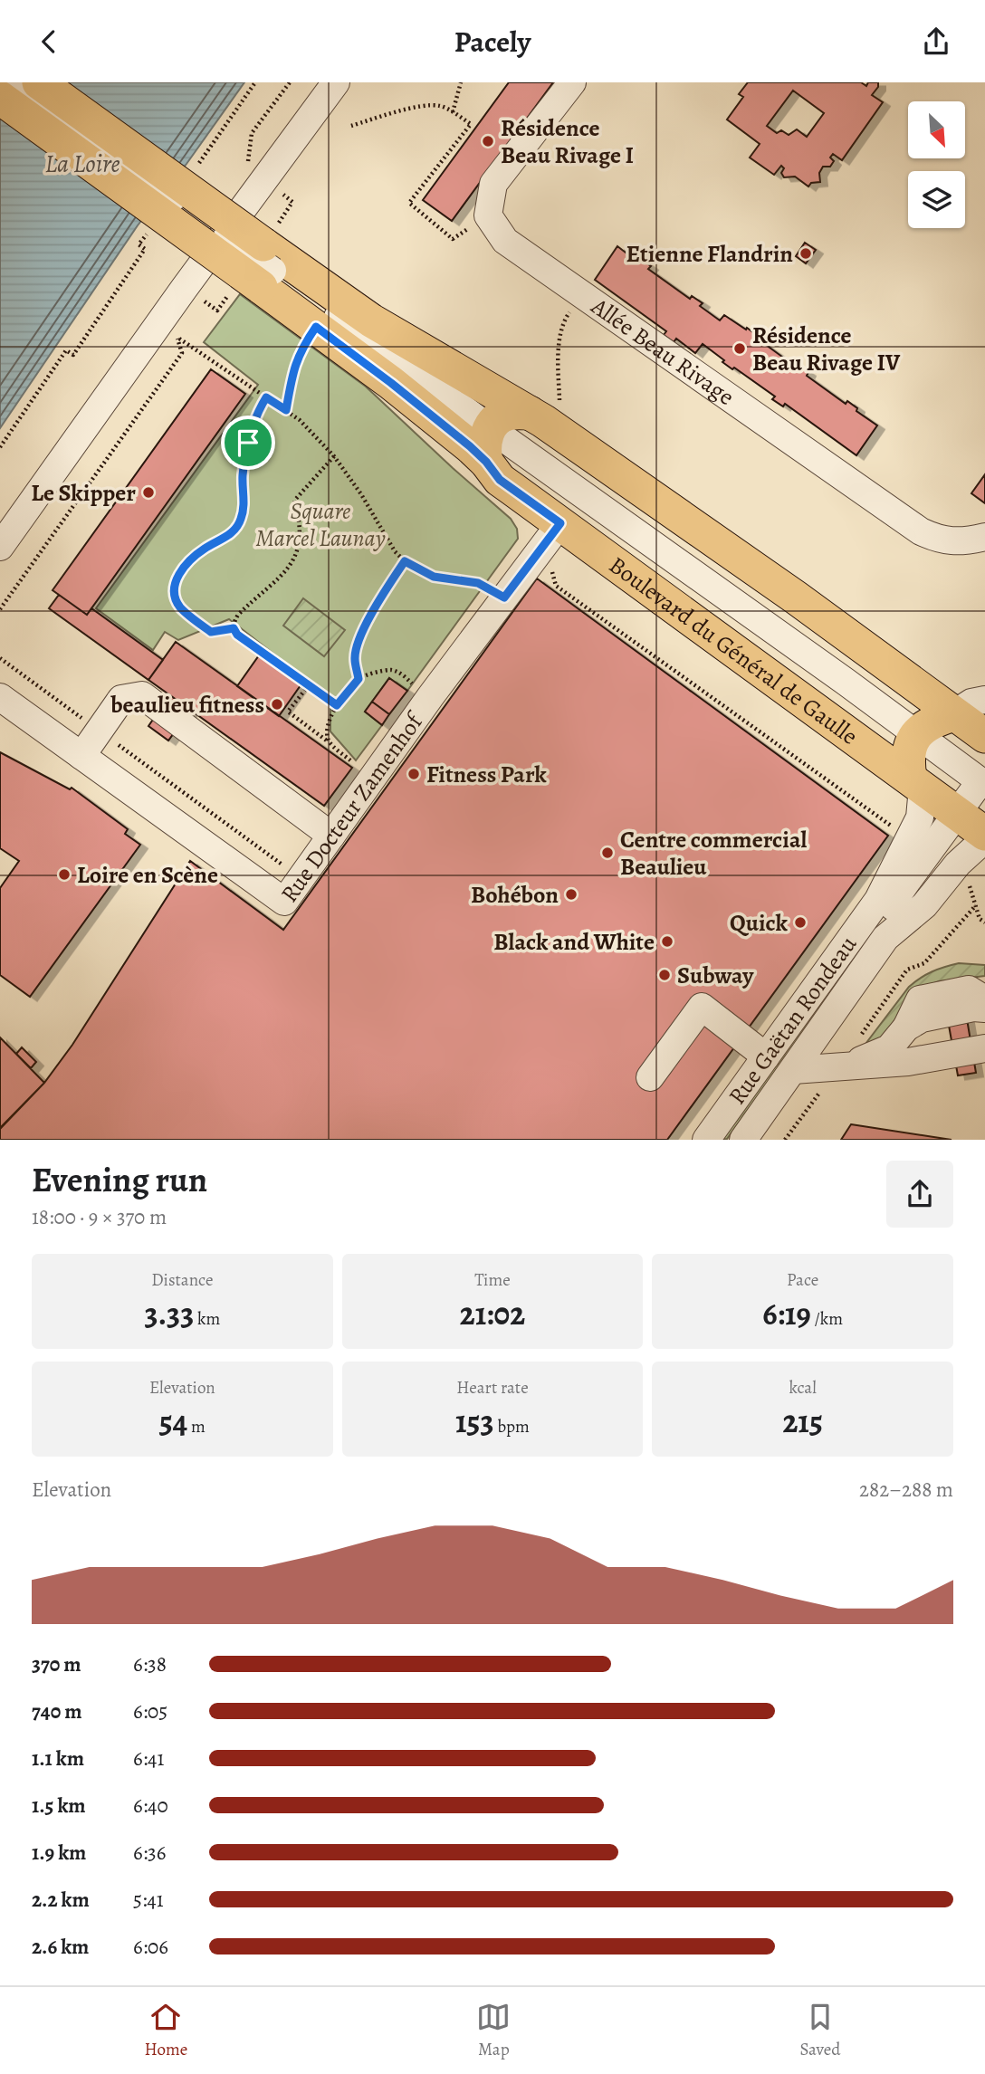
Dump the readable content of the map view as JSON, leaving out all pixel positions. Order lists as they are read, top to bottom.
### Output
{
  "streets": {
    "main road": ["Boulevard du Général de Gaulle"],
    "street": ["Allée Beau Rivage", "Rue Docteur Zamenhof", "Rue Gaëtan Rondeau"]
  },
  "crossings": [
    ["Boulevard du Général de Gaulle", "Rue Docteur Zamenhof"],
    ["Boulevard du Général de Gaulle", "Rue Gaëtan Rondeau"]
  ],
  "water": ["La Loire"],
  "parks": ["Square Marcel Launay"],
  "places": [
    "Résidence Beau Rivage I",
    "Etienne Flandrin",
    "Résidence Beau Rivage IV",
    "Le Skipper",
    "beaulieu fitness",
    "Fitness Park",
    "Centre commercial Beaulieu",
    "Loire en Scène",
    "Bohébon",
    "Quick",
    "Black and White",
    "Subway"
  ],
  "north": "bottom right",
  "page": {
    "header": "Pacely",
    "heading": ["Evening run", "18:00 · 9 × 370 m"],
    "stats": [
      ["Distance", "3.33 km"],
      ["Time", "21:02"],
      ["Pace", "6:19 /km"],
      ["Elevation", "54 m"],
      ["Heart rate", "153 bpm"],
      ["kcal", "215"]
    ],
    "chart": ["Elevation", "282–288 m"],
    "list": [
      {
        "name": "370 m",
        "note": "6:38"
      },
      {
        "name": "740 m",
        "note": "6:05"
      },
      {
        "name": "1.1 km",
        "note": "6:41"
      },
      {
        "name": "1.5 km",
        "note": "6:40"
      },
      {
        "name": "1.9 km",
        "note": "6:36"
      },
      {
        "name": "2.2 km",
        "note": "5:41"
      },
      {
        "name": "2.6 km",
        "note": "6:06"
      }
    ],
    "tabs": ["Home", "Map", "Saved"]
  }
}
